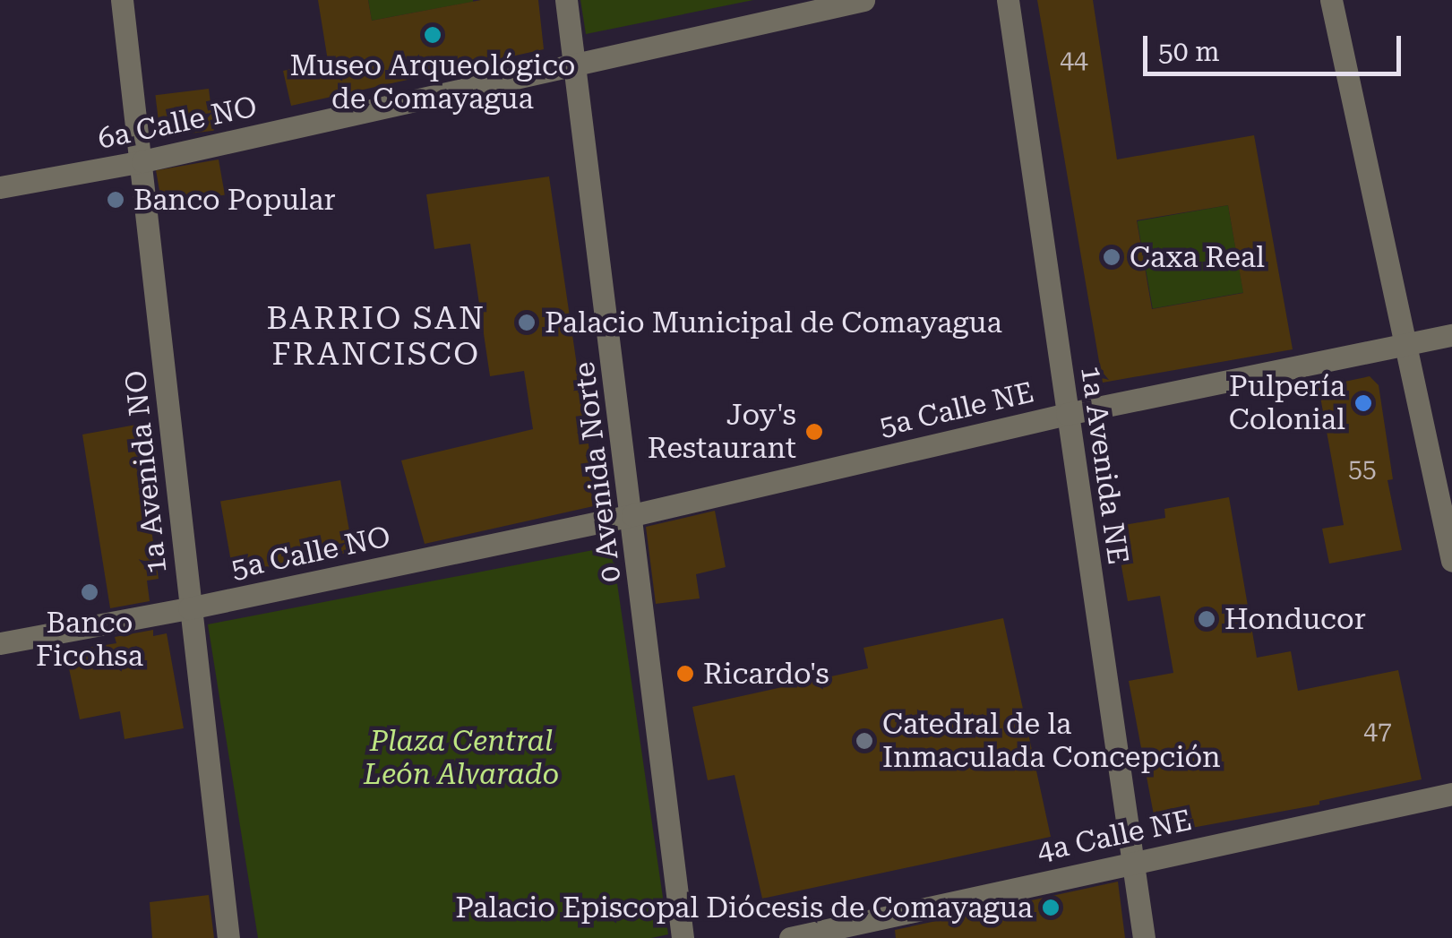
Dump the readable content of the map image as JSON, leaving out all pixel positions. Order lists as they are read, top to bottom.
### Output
{
  "streets": {
    "street": [
      "6a Calle NO",
      "5a Calle NE",
      "1a Avenida NE",
      "1a Avenida NO",
      "0 Avenida Norte",
      "5a Calle NO",
      "4a Calle NE"
    ]
  },
  "crossings": [
    ["6a Calle NO", "1a Avenida NO"],
    ["6a Calle NO", "0 Avenida Norte"],
    ["5a Calle NE", "1a Avenida NE"],
    ["5a Calle NE", "0 Avenida Norte"],
    ["5a Calle NE", "5a Calle NO"],
    ["1a Avenida NE", "4a Calle NE"],
    ["1a Avenida NO", "5a Calle NO"],
    ["0 Avenida Norte", "5a Calle NO"]
  ],
  "districts": ["BARRIO SAN FRANCISCO"],
  "parks": ["Plaza Central León Alvarado"],
  "places": [
    "Museo Arqueológico de Comayagua",
    "Banco Popular",
    "Caxa Real",
    "Palacio Municipal de Comayagua",
    "Pulpería Colonial",
    "Joy's Restaurant",
    "Banco Ficohsa",
    "Honducor",
    "Ricardo's",
    "Catedral de la Inmaculada Concepción",
    "Palacio Episcopal Diócesis de Comayagua"
  ],
  "house_numbers": ["44", "55", "47"],
  "scale_bar": "50 m"
}
